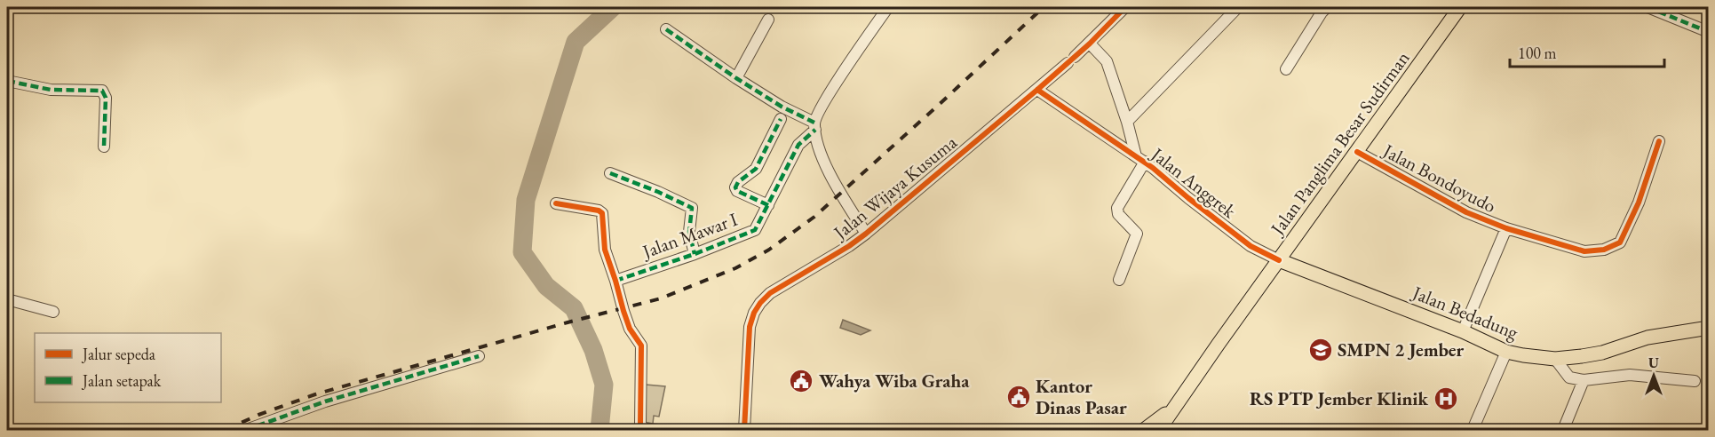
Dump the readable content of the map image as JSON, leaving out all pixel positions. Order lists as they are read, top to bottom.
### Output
{
  "streets": {
    "main road": ["Jalan Panglima Besar Sudirman", "Jalan Bedadung"],
    "street": [
      "Jalan Bondoyudo",
      "Jalan Anggrek",
      "Jalan Wijaya Kusuma",
      "Jalan Mawar I"
    ]
  },
  "crossings": [
    ["Jalan Panglima Besar Sudirman", "Jalan Bondoyudo"],
    ["Jalan Panglima Besar Sudirman", "Jalan Anggrek"],
    ["Jalan Panglima Besar Sudirman", "Jalan Bedadung"],
    ["Jalan Anggrek", "Jalan Wijaya Kusuma"],
    ["Jalan Anggrek", "Jalan Bedadung"]
  ],
  "places": {
    "school or university": ["SMPN 2 Jember"],
    "public building": ["Wahya Wiba Graha", "Kantor Dinas Pasar"],
    "hospital": ["RS PTP Jember Klinik"]
  },
  "legend": ["Jalur sepeda", "Jalan setapak"],
  "scale_bar": "100 m",
  "north": "top"
}
